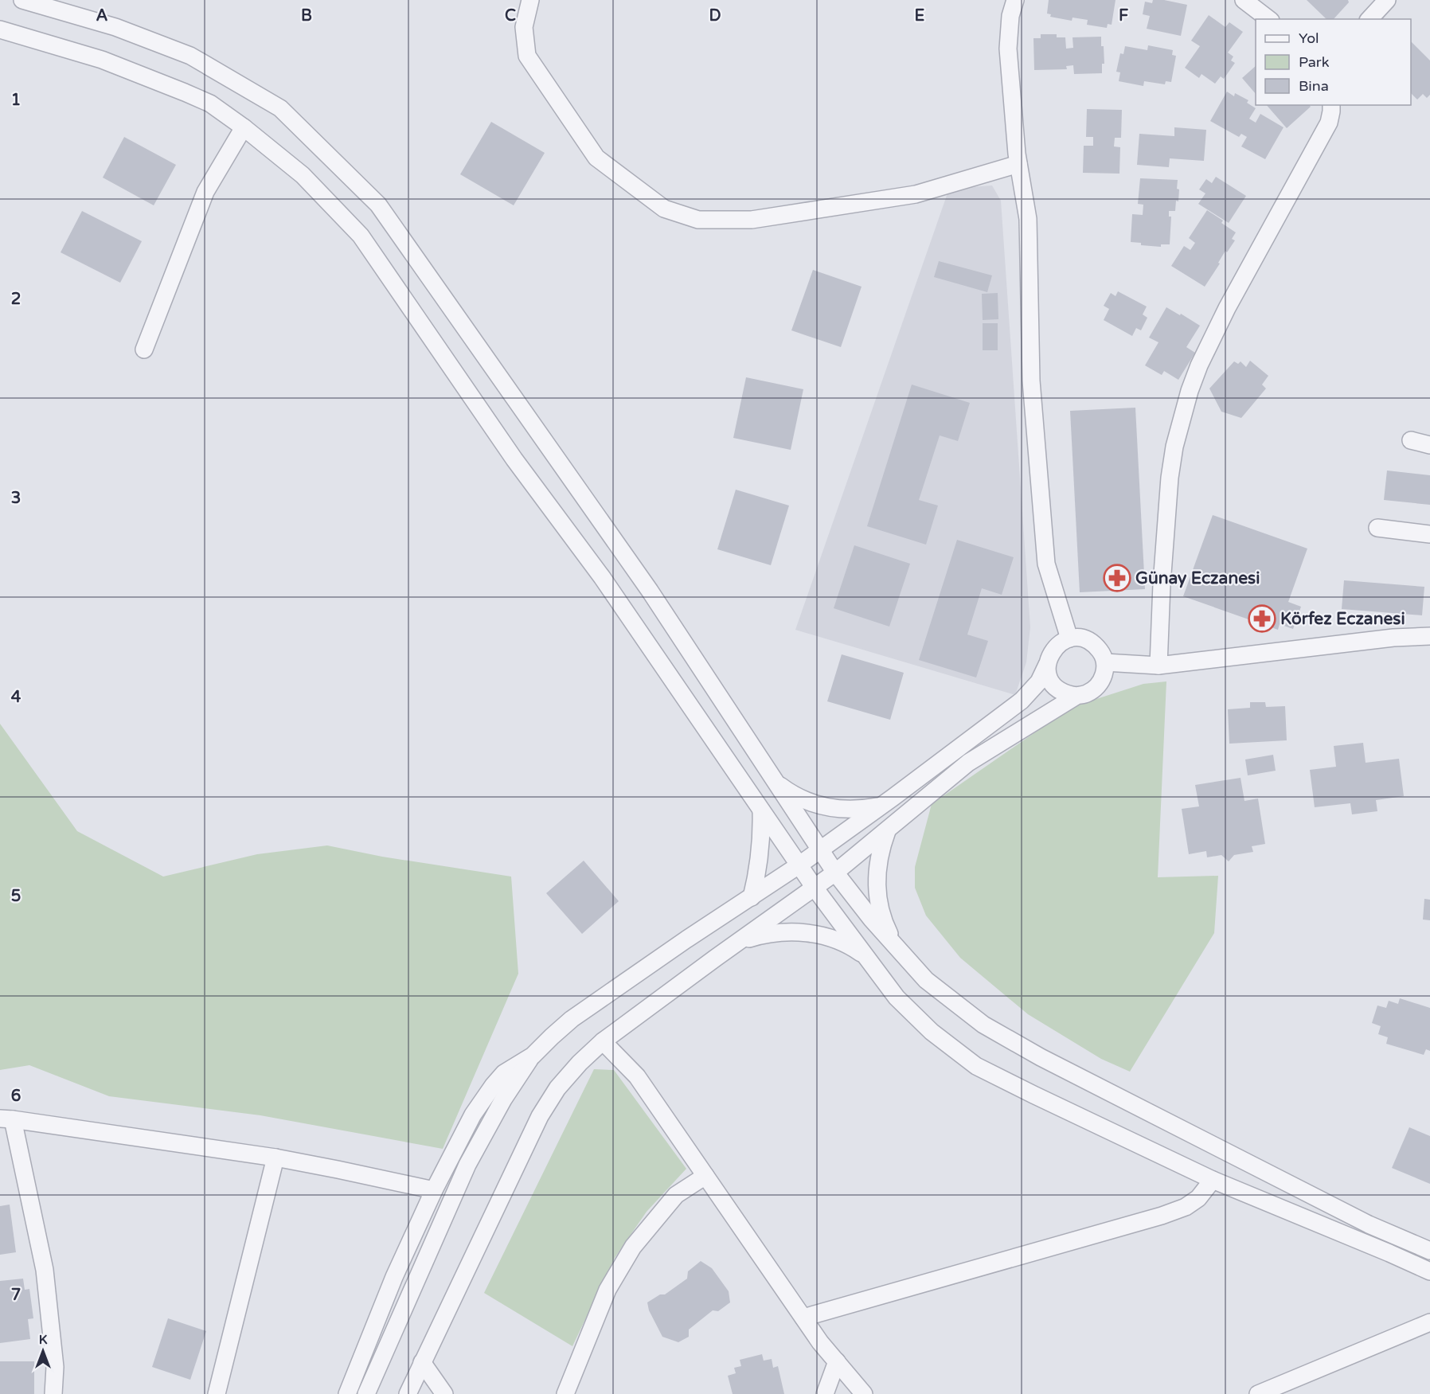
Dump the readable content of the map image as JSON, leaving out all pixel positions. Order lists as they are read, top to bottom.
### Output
{
  "places": {
    "pharmacy": ["Günay Eczanesi", "Körfez Eczanesi"]
  },
  "legend": ["Yol", "Park", "Bina"],
  "north": "top",
  "grid": {
    "columns": [
      "A",
      "B",
      "C",
      "D",
      "E",
      "F"
    ],
    "rows": [
      "1",
      "2",
      "3",
      "4",
      "5",
      "6",
      "7"
    ]
  }
}
